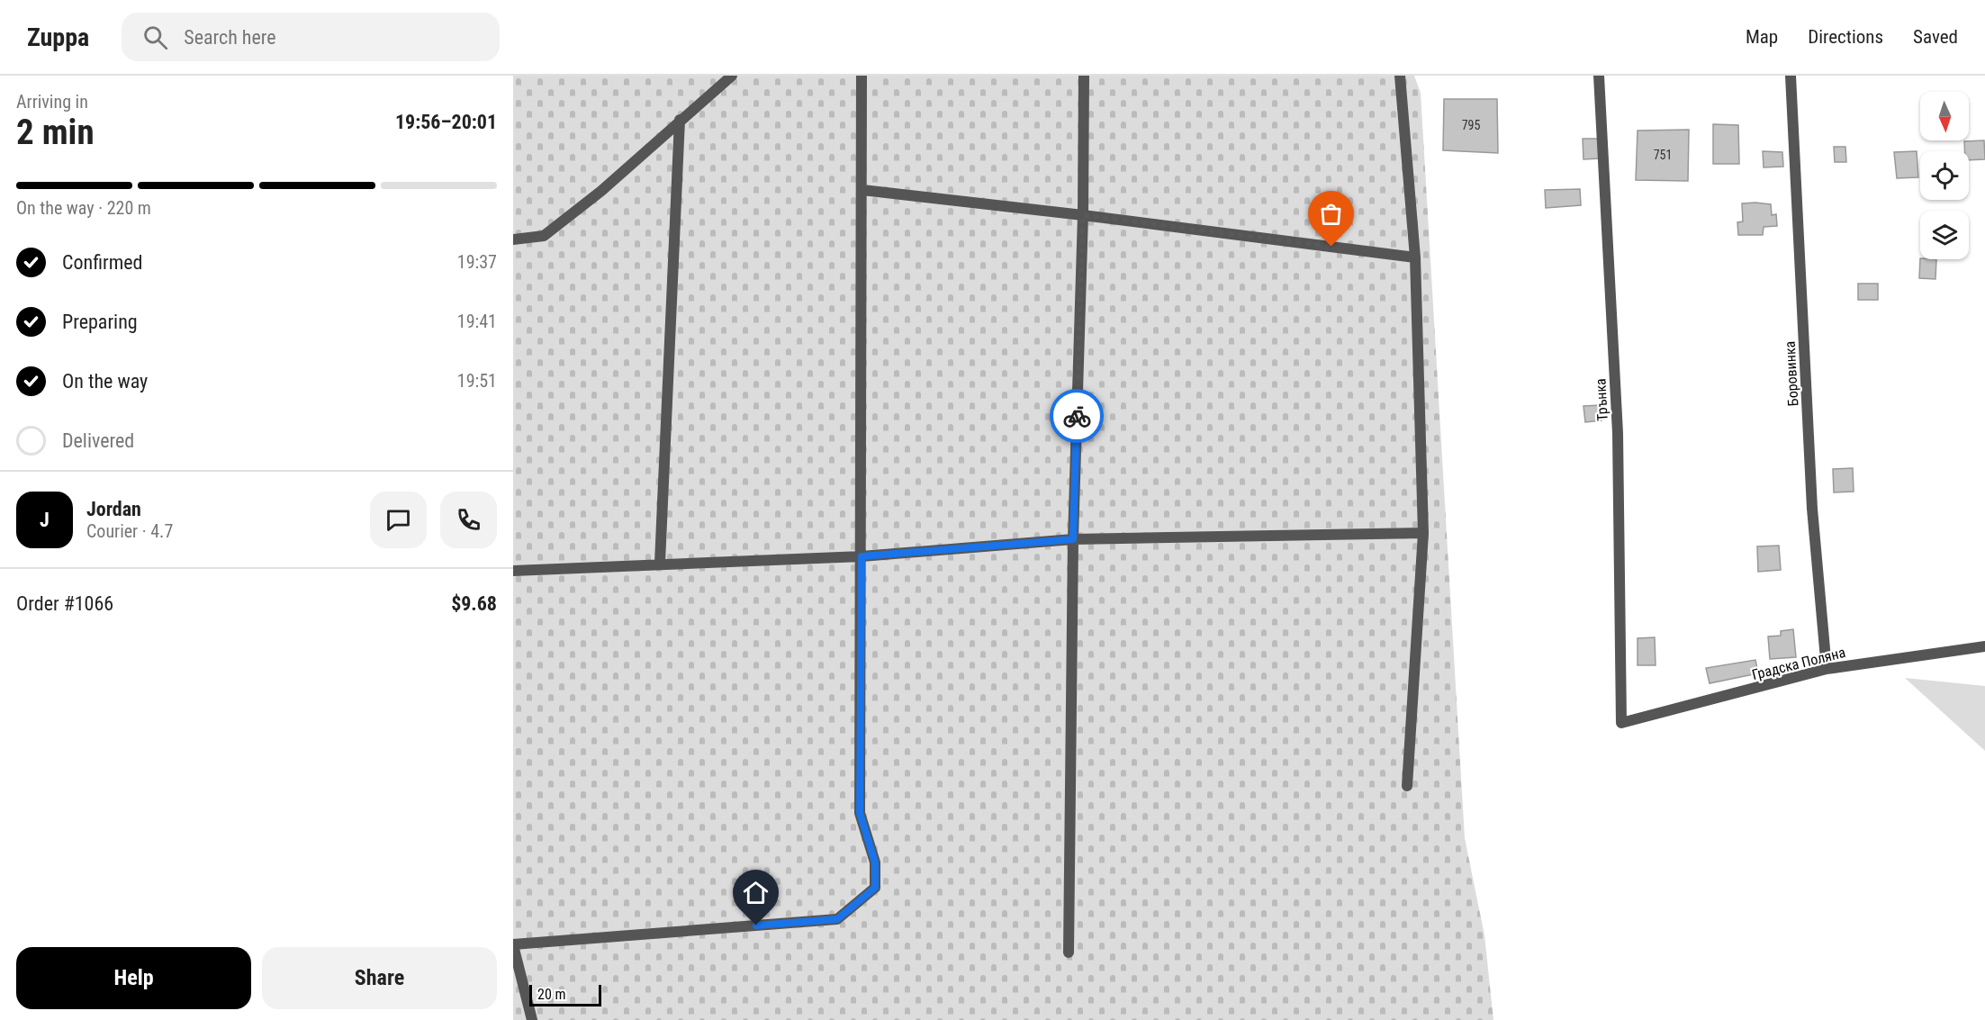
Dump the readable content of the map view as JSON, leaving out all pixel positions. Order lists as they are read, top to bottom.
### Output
{
  "streets": {
    "street": ["Боровинка", "Трънка", "Градска Поляна"]
  },
  "crossings": [
    ["Боровинка", "Градска Поляна"],
    ["Трънка", "Градска Поляна"]
  ],
  "house_numbers": ["795", "751"],
  "scale_bar": "20 m",
  "north": "bottom",
  "page": {
    "header": "Zuppa",
    "search": "Search here",
    "nav": ["Map", "Directions", "Saved"],
    "heading": ["2 min", "Arriving in", "19:56–20:01"],
    "panel": [
      "Jordan",
      "Courier · 4.7",
      "Order #1066",
      "$9.68"
    ],
    "bar": "On the way · 220 m",
    "list": [
      ["Confirmed", "19:37"],
      ["Preparing", "19:41"],
      ["On the way", "19:51"],
      "Delivered"
    ],
    "round": "J",
    "buttons": ["Help", "Share"],
    "scale": "20 m"
  }
}
